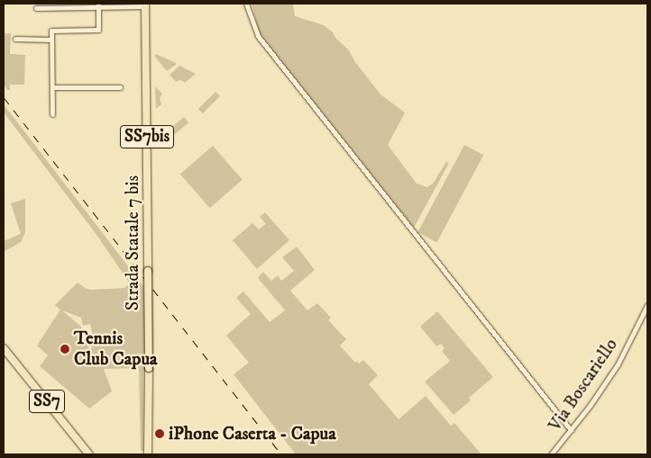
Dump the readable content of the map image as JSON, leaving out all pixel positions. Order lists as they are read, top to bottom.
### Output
{
  "streets": {
    "main road": ["SS7bis", "Strada Statale 7 bis", "SS7"],
    "street": ["Via Boscariello"]
  },
  "places": ["Tennis Club Capua", "iPhone Caserta - Capua"]
}
